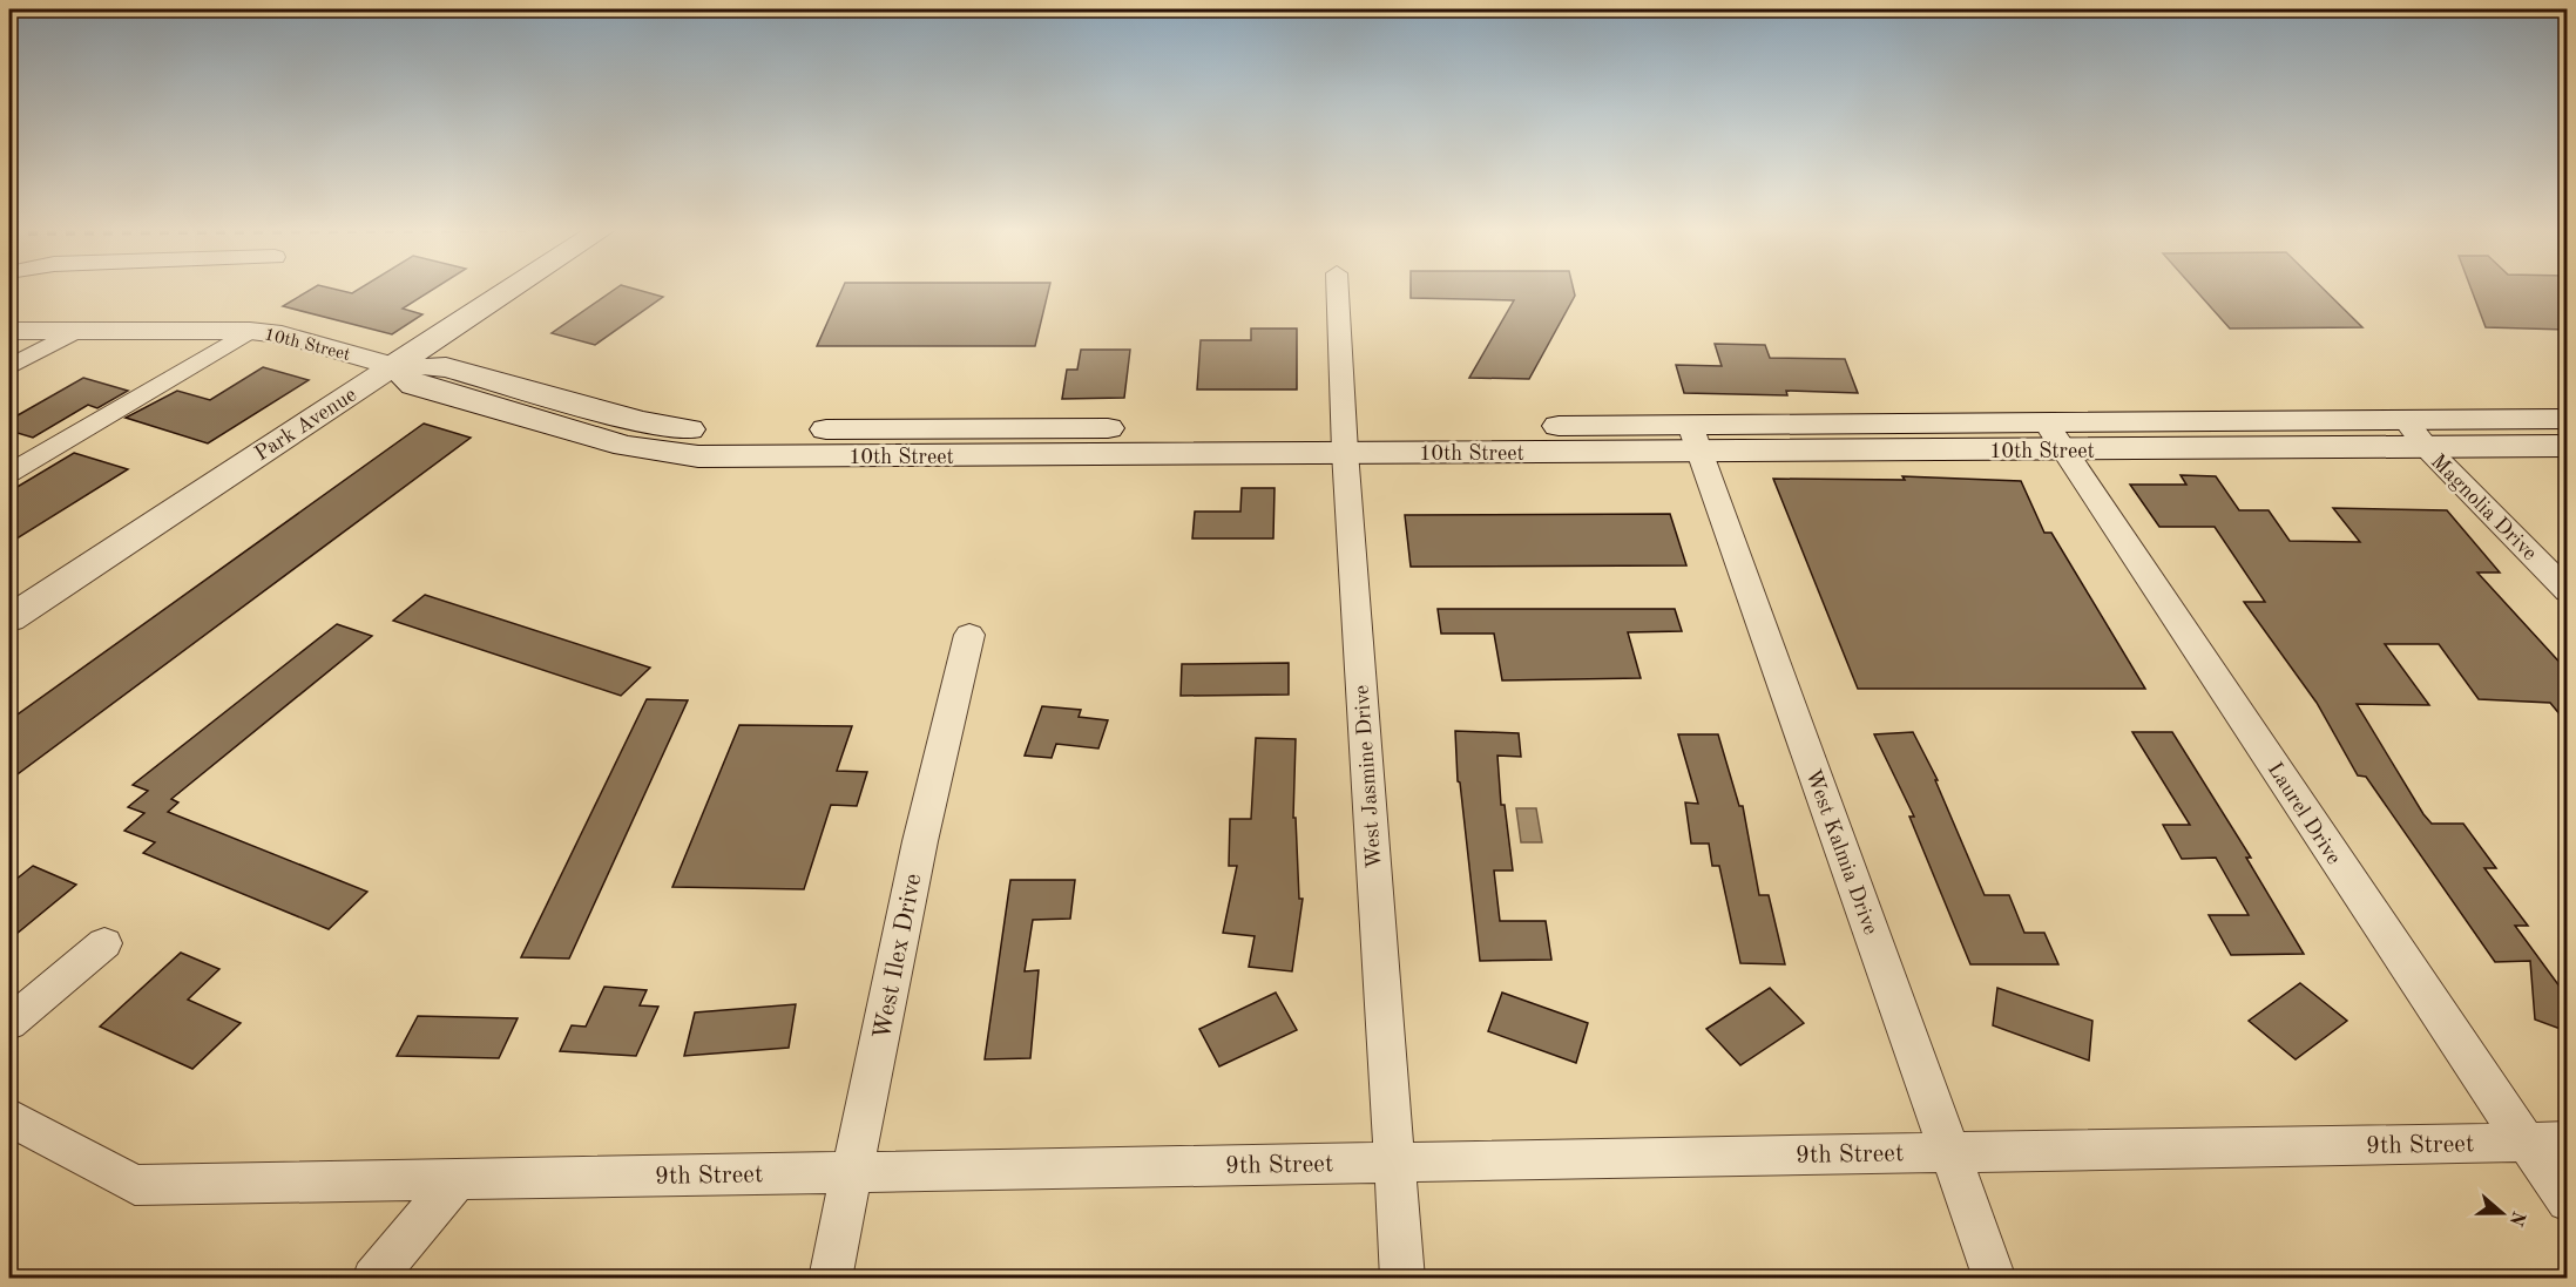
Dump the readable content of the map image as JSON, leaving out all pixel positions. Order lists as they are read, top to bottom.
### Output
{
  "streets": {
    "main road": ["10th Street", "Park Avenue"],
    "street": [
      "Magnolia Drive",
      "West Jasmine Drive",
      "Laurel Drive",
      "West Kalmia Drive",
      "West Ilex Drive",
      "9th Street"
    ]
  },
  "crossings": [
    ["10th Street", "Park Avenue"],
    ["10th Street", "Magnolia Drive"],
    ["10th Street", "West Jasmine Drive"],
    ["10th Street", "Laurel Drive"],
    ["10th Street", "West Kalmia Drive"],
    ["West Jasmine Drive", "9th Street"],
    ["Laurel Drive", "9th Street"],
    ["West Kalmia Drive", "9th Street"],
    ["West Ilex Drive", "9th Street"]
  ],
  "north": "right"
}
